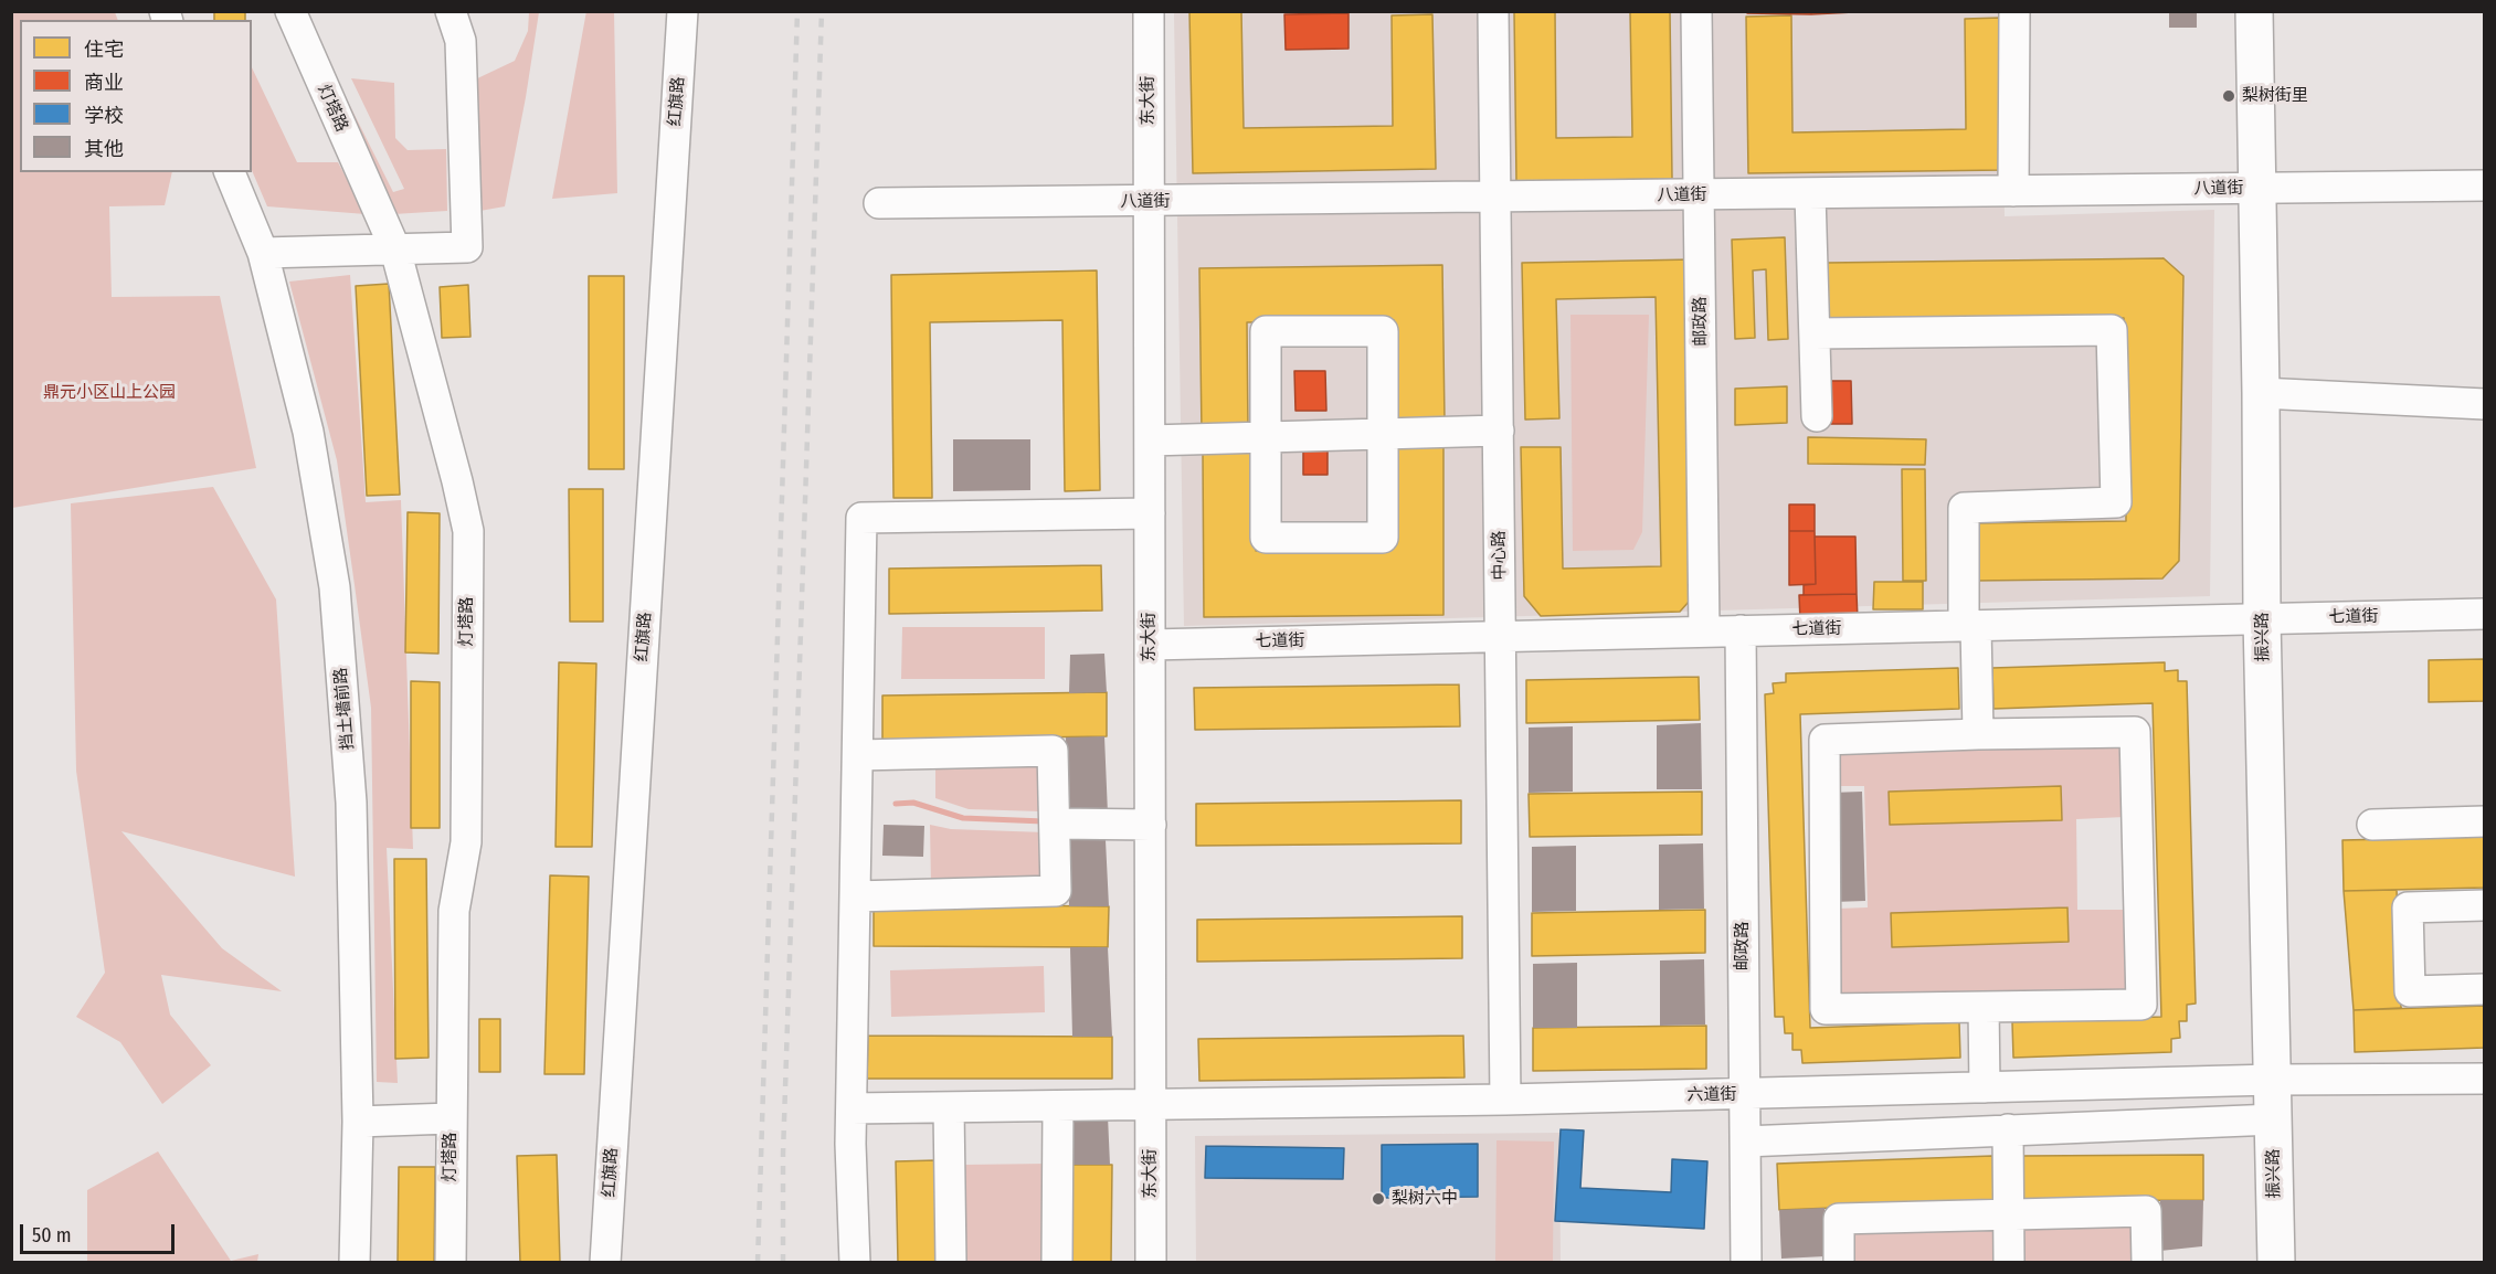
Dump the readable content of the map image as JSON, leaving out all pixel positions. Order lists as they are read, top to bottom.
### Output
{
  "streets": {
    "main road": ["振兴路"],
    "street": [
      "东大街",
      "红旗路",
      "灯塔路",
      "八道街",
      "邮政路",
      "中心路",
      "七道街",
      "挡土墙前路",
      "六道街"
    ]
  },
  "crossings": [
    ["东大街", "八道街"],
    ["东大街", "七道街"],
    ["东大街", "六道街"],
    ["八道街", "邮政路"],
    ["八道街", "中心路"],
    ["八道街", "振兴路"],
    ["邮政路", "七道街"],
    ["邮政路", "六道街"],
    ["中心路", "七道街"],
    ["中心路", "六道街"],
    ["七道街", "振兴路"],
    ["振兴路", "六道街"]
  ],
  "parks": ["鼎元小区山上公园"],
  "places": ["梨树街里", "梨树六中"],
  "legend": [
    "住宅",
    "商业",
    "学校",
    "其他"
  ],
  "scale_bar": "50 m"
}
